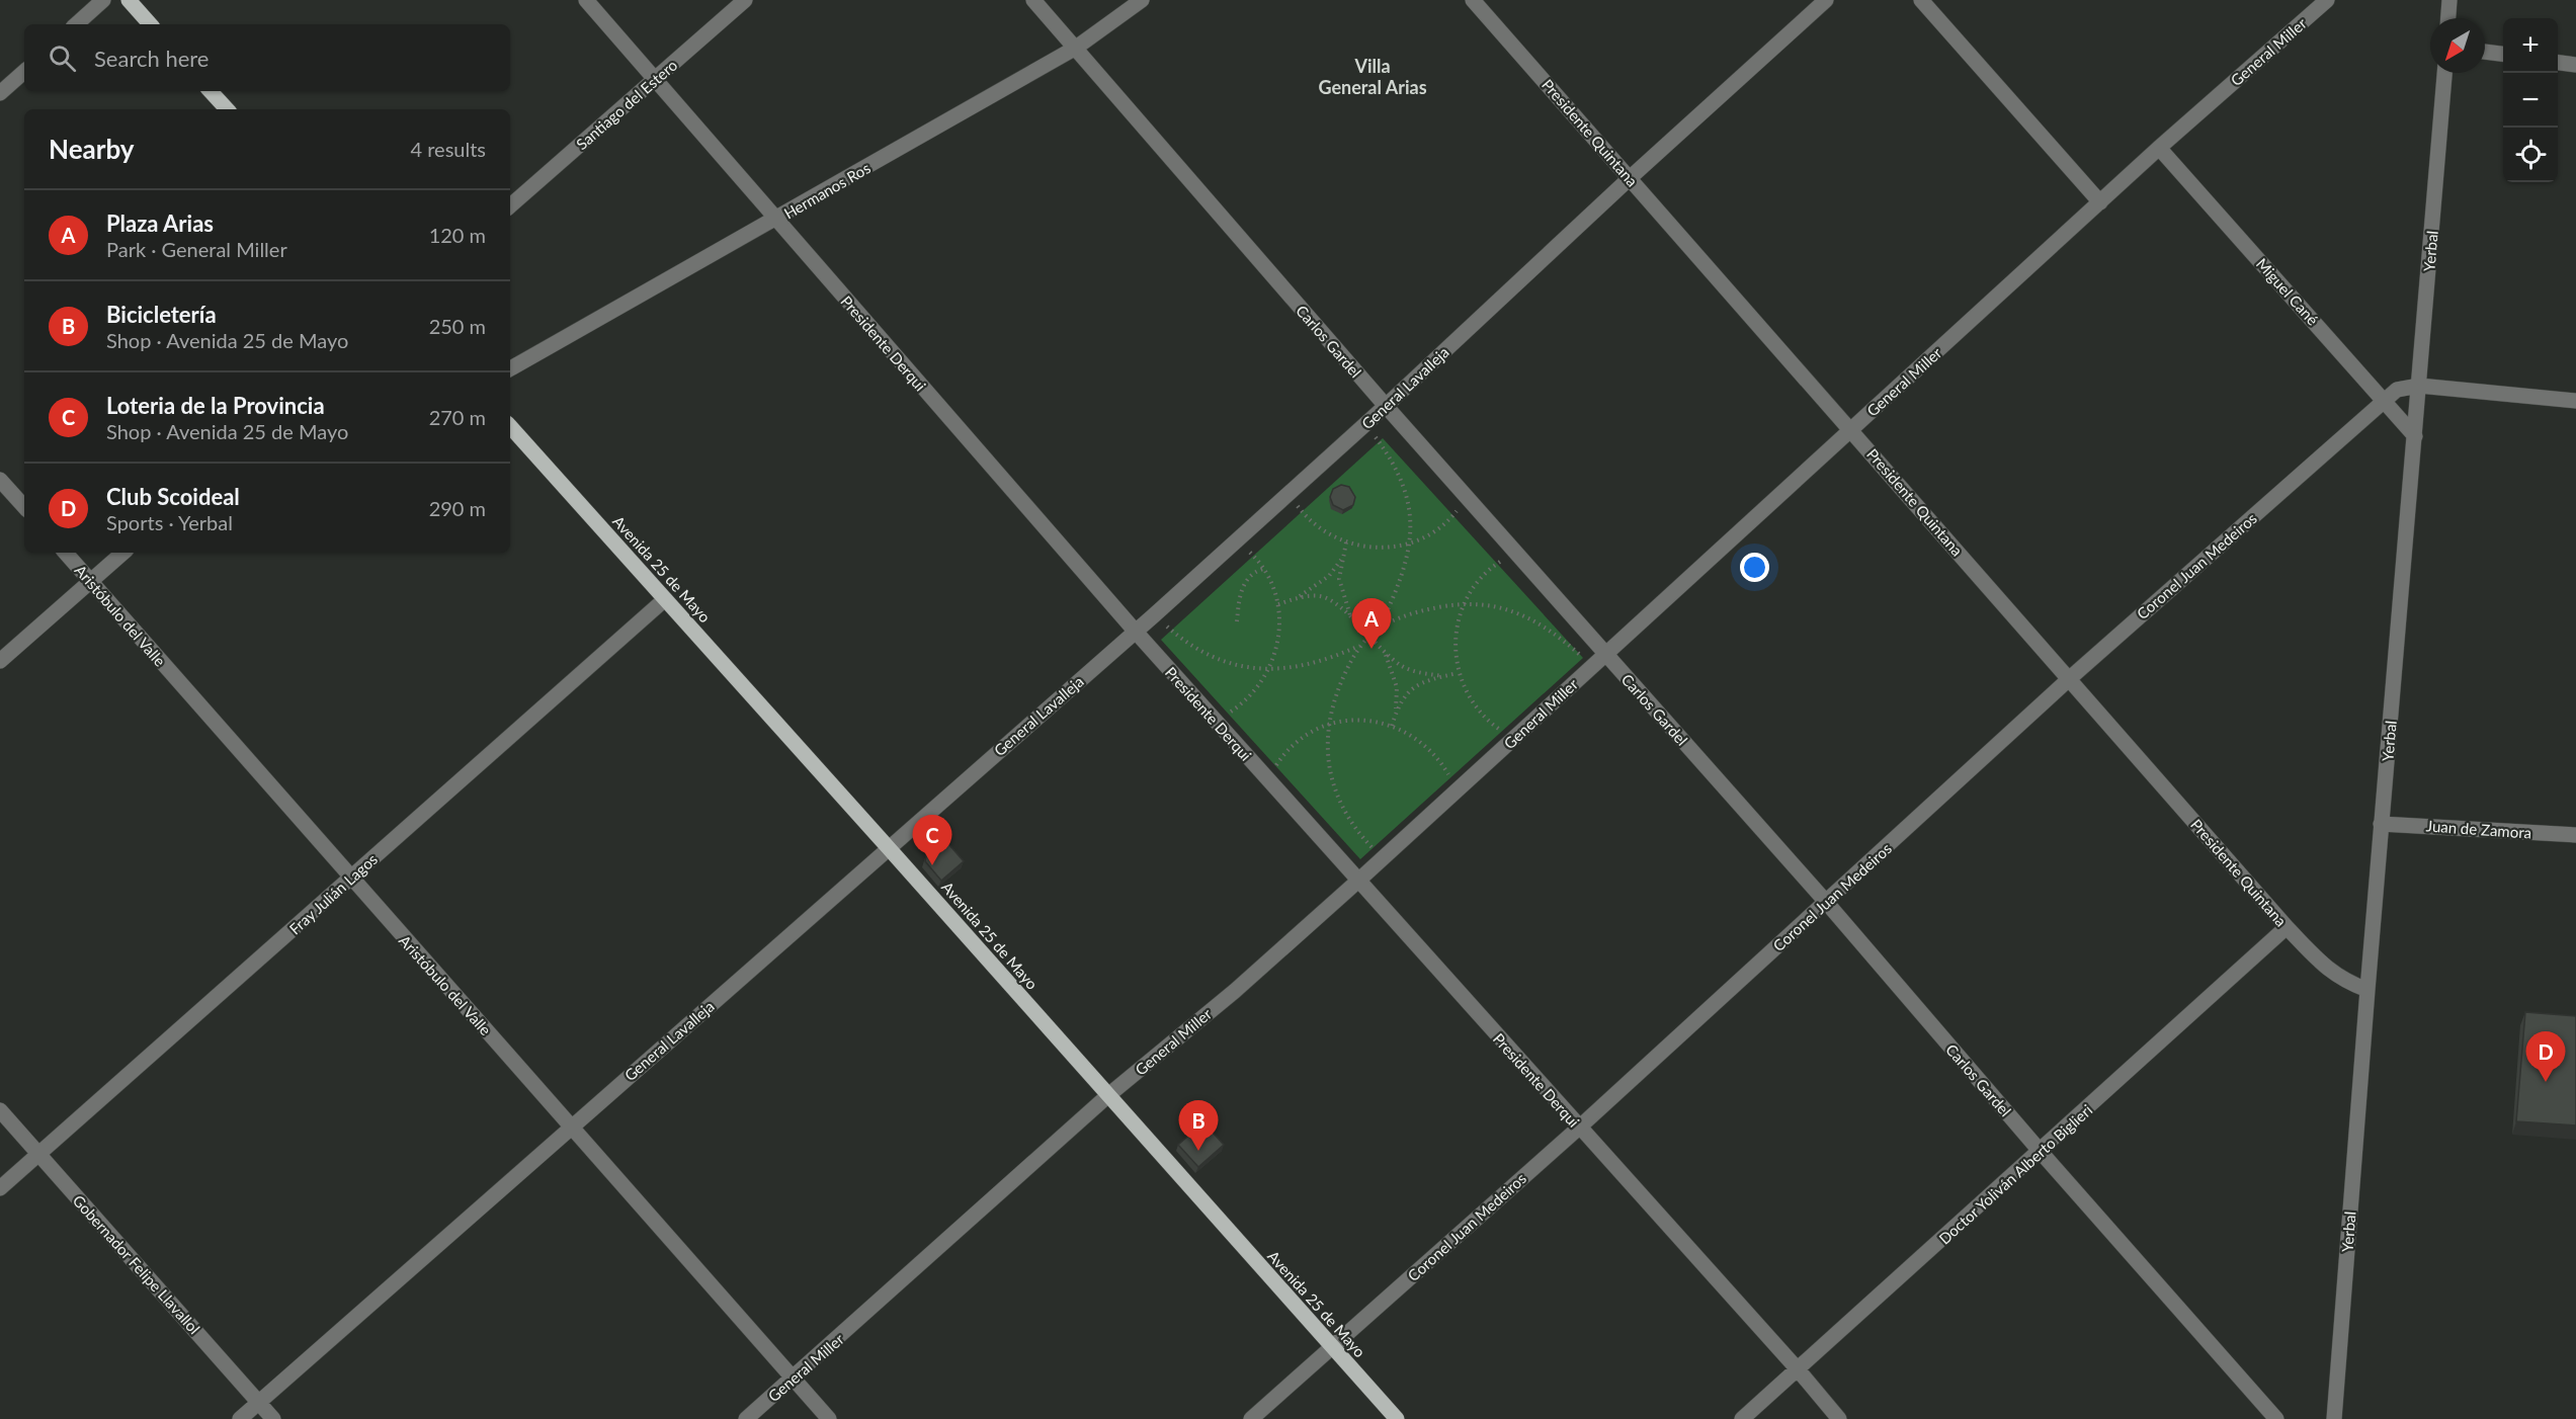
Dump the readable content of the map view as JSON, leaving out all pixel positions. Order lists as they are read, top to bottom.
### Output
{
  "streets": {
    "main road": ["Avenida 25 de Mayo"],
    "street": [
      "General Miller",
      "Santiago del Estero",
      "Presidente Quintana",
      "Hermanos Ros",
      "Yerbal",
      "Miguel Cané",
      "Carlos Gardel",
      "Presidente Derqui",
      "General Lavalleja",
      "Coronel Juan Medeiros",
      "Aristóbulo del Valle",
      "Juan de Zamora",
      "Fray Julián Lagos",
      "Doctor Yoliván Alberto Biglieri",
      "Gobernador Felipe Llavallol"
    ]
  },
  "crossings": [
    ["General Miller", "Presidente Quintana"],
    ["General Miller", "Miguel Cané"],
    ["General Miller", "Carlos Gardel"],
    ["General Miller", "Presidente Derqui"],
    ["General Miller", "Avenida 25 de Mayo"],
    ["General Miller", "Aristóbulo del Valle"],
    ["Santiago del Estero", "Presidente Derqui"],
    ["Presidente Quintana", "Yerbal"],
    ["Presidente Quintana", "General Lavalleja"],
    ["Presidente Quintana", "Coronel Juan Medeiros"],
    ["Presidente Quintana", "Doctor Yoliván Alberto Biglieri"],
    ["Hermanos Ros", "Carlos Gardel"],
    ["Hermanos Ros", "Presidente Derqui"],
    ["Yerbal", "Miguel Cané"],
    ["Yerbal", "Coronel Juan Medeiros"],
    ["Yerbal", "Juan de Zamora"],
    ["Miguel Cané", "Coronel Juan Medeiros"],
    ["Carlos Gardel", "General Lavalleja"],
    ["Carlos Gardel", "Coronel Juan Medeiros"],
    ["Carlos Gardel", "Doctor Yoliván Alberto Biglieri"],
    ["Presidente Derqui", "General Lavalleja"],
    ["Presidente Derqui", "Coronel Juan Medeiros"],
    ["Presidente Derqui", "Doctor Yoliván Alberto Biglieri"],
    ["General Lavalleja", "Avenida 25 de Mayo"],
    ["General Lavalleja", "Aristóbulo del Valle"],
    ["General Lavalleja", "Gobernador Felipe Llavallol"],
    ["Coronel Juan Medeiros", "Avenida 25 de Mayo"],
    ["Avenida 25 de Mayo", "Fray Julián Lagos"],
    ["Aristóbulo del Valle", "Fray Julián Lagos"],
    ["Fray Julián Lagos", "Gobernador Felipe Llavallol"]
  ],
  "districts": ["Villa General Arias"],
  "north": "bottom left",
  "page": {
    "map_buttons": ["+", "−"],
    "search": "Search here",
    "heading": ["Nearby", "4 results"],
    "list": [
      {
        "mark": "A",
        "name": "Plaza Arias",
        "note": "Park · General Miller",
        "value": "120 m"
      },
      {
        "mark": "B",
        "name": "Bicicletería",
        "note": "Shop · Avenida 25 de Mayo",
        "value": "250 m"
      },
      {
        "mark": "C",
        "name": "Loteria de la Provincia",
        "note": "Shop · Avenida 25 de Mayo",
        "value": "270 m"
      },
      {
        "mark": "D",
        "name": "Club Scoideal",
        "note": "Sports · Yerbal",
        "value": "290 m"
      }
    ],
    "pins": [
      "A",
      "C",
      "D",
      "B"
    ]
  }
}
